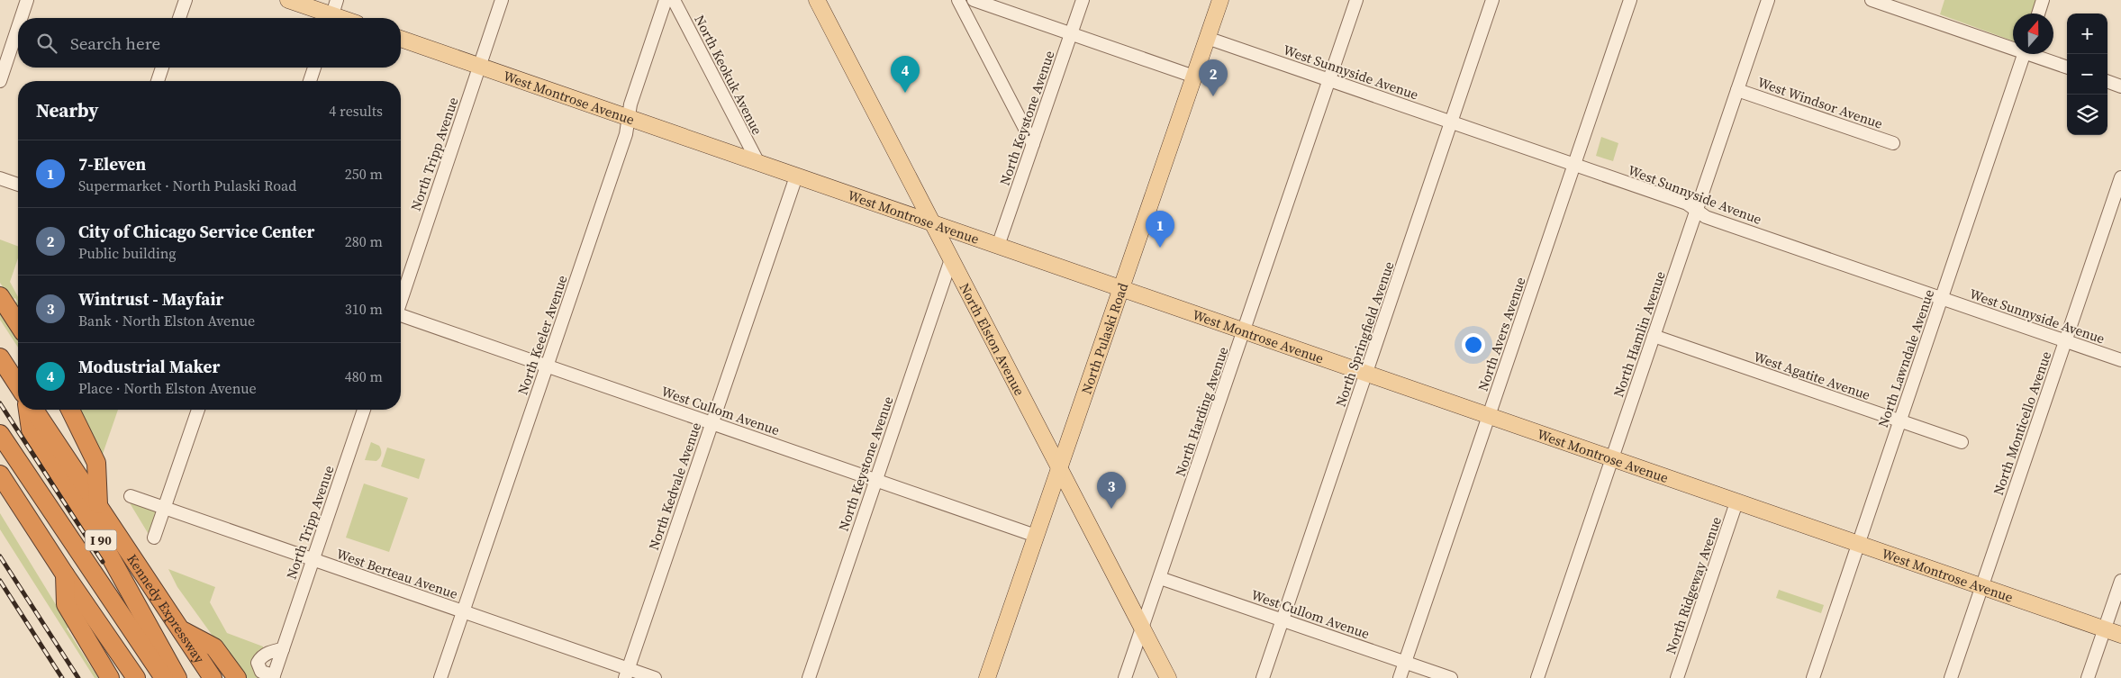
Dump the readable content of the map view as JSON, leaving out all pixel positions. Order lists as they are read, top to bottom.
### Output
{
  "streets": {
    "highway": ["I 90", "Kennedy Expressway"],
    "main road": ["West Montrose Avenue", "North Elston Avenue", "North Pulaski Road"],
    "street": [
      "West Sunnyside Avenue",
      "North Keokuk Avenue",
      "West Windsor Avenue",
      "North Keystone Avenue",
      "North Tripp Avenue",
      "North Springfield Avenue",
      "North Avers Avenue",
      "North Hamlin Avenue",
      "North Keeler Avenue",
      "North Lawndale Avenue",
      "West Agatite Avenue",
      "West Cullom Avenue",
      "North Harding Avenue",
      "North Monticello Avenue",
      "North Kedvale Avenue",
      "West Berteau Avenue",
      "North Ridgeway Avenue"
    ]
  },
  "crossings": [
    ["West Sunnyside Avenue", "North Springfield Avenue"],
    ["West Sunnyside Avenue", "North Avers Avenue"],
    ["West Sunnyside Avenue", "North Hamlin Avenue"],
    ["West Sunnyside Avenue", "North Pulaski Road"],
    ["West Sunnyside Avenue", "North Lawndale Avenue"],
    ["West Sunnyside Avenue", "North Harding Avenue"],
    ["West Sunnyside Avenue", "North Monticello Avenue"],
    ["North Keokuk Avenue", "West Montrose Avenue"],
    ["West Montrose Avenue", "North Keystone Avenue"],
    ["West Montrose Avenue", "North Tripp Avenue"],
    ["West Montrose Avenue", "North Springfield Avenue"],
    ["West Montrose Avenue", "North Avers Avenue"],
    ["West Montrose Avenue", "North Hamlin Avenue"],
    ["West Montrose Avenue", "North Keeler Avenue"],
    ["West Montrose Avenue", "North Elston Avenue"],
    ["West Montrose Avenue", "North Pulaski Road"],
    ["West Montrose Avenue", "North Lawndale Avenue"],
    ["West Montrose Avenue", "North Harding Avenue"],
    ["West Montrose Avenue", "North Monticello Avenue"],
    ["West Montrose Avenue", "North Kedvale Avenue"],
    ["West Montrose Avenue", "North Ridgeway Avenue"],
    ["West Windsor Avenue", "North Hamlin Avenue"],
    ["North Keystone Avenue", "North Elston Avenue"],
    ["North Keystone Avenue", "West Cullom Avenue"],
    ["North Tripp Avenue", "West Berteau Avenue"],
    ["North Springfield Avenue", "West Cullom Avenue"],
    ["North Avers Avenue", "West Cullom Avenue"],
    ["North Hamlin Avenue", "West Agatite Avenue"],
    ["North Keeler Avenue", "West Cullom Avenue"],
    ["North Keeler Avenue", "West Berteau Avenue"],
    ["North Elston Avenue", "North Pulaski Road"],
    ["North Elston Avenue", "North Harding Avenue"],
    ["North Pulaski Road", "West Cullom Avenue"],
    ["North Lawndale Avenue", "West Agatite Avenue"],
    ["West Cullom Avenue", "North Harding Avenue"],
    ["West Cullom Avenue", "North Kedvale Avenue"],
    ["North Kedvale Avenue", "West Berteau Avenue"]
  ],
  "north": "top",
  "page": {
    "map_buttons": ["+", "−"],
    "search": "Search here",
    "pins": [
      "4",
      "2",
      "1",
      "3"
    ],
    "heading": ["Nearby", "4 results"],
    "list": [
      {
        "mark": "1",
        "name": "7-Eleven",
        "note": "Supermarket · North Pulaski Road",
        "value": "250 m"
      },
      {
        "mark": "2",
        "name": "City of Chicago Service Center",
        "note": "Public building",
        "value": "280 m"
      },
      {
        "mark": "3",
        "name": "Wintrust - Mayfair",
        "note": "Bank · North Elston Avenue",
        "value": "310 m"
      },
      {
        "mark": "4",
        "name": "Modustrial Maker",
        "note": "Place · North Elston Avenue",
        "value": "480 m"
      }
    ]
  }
}
